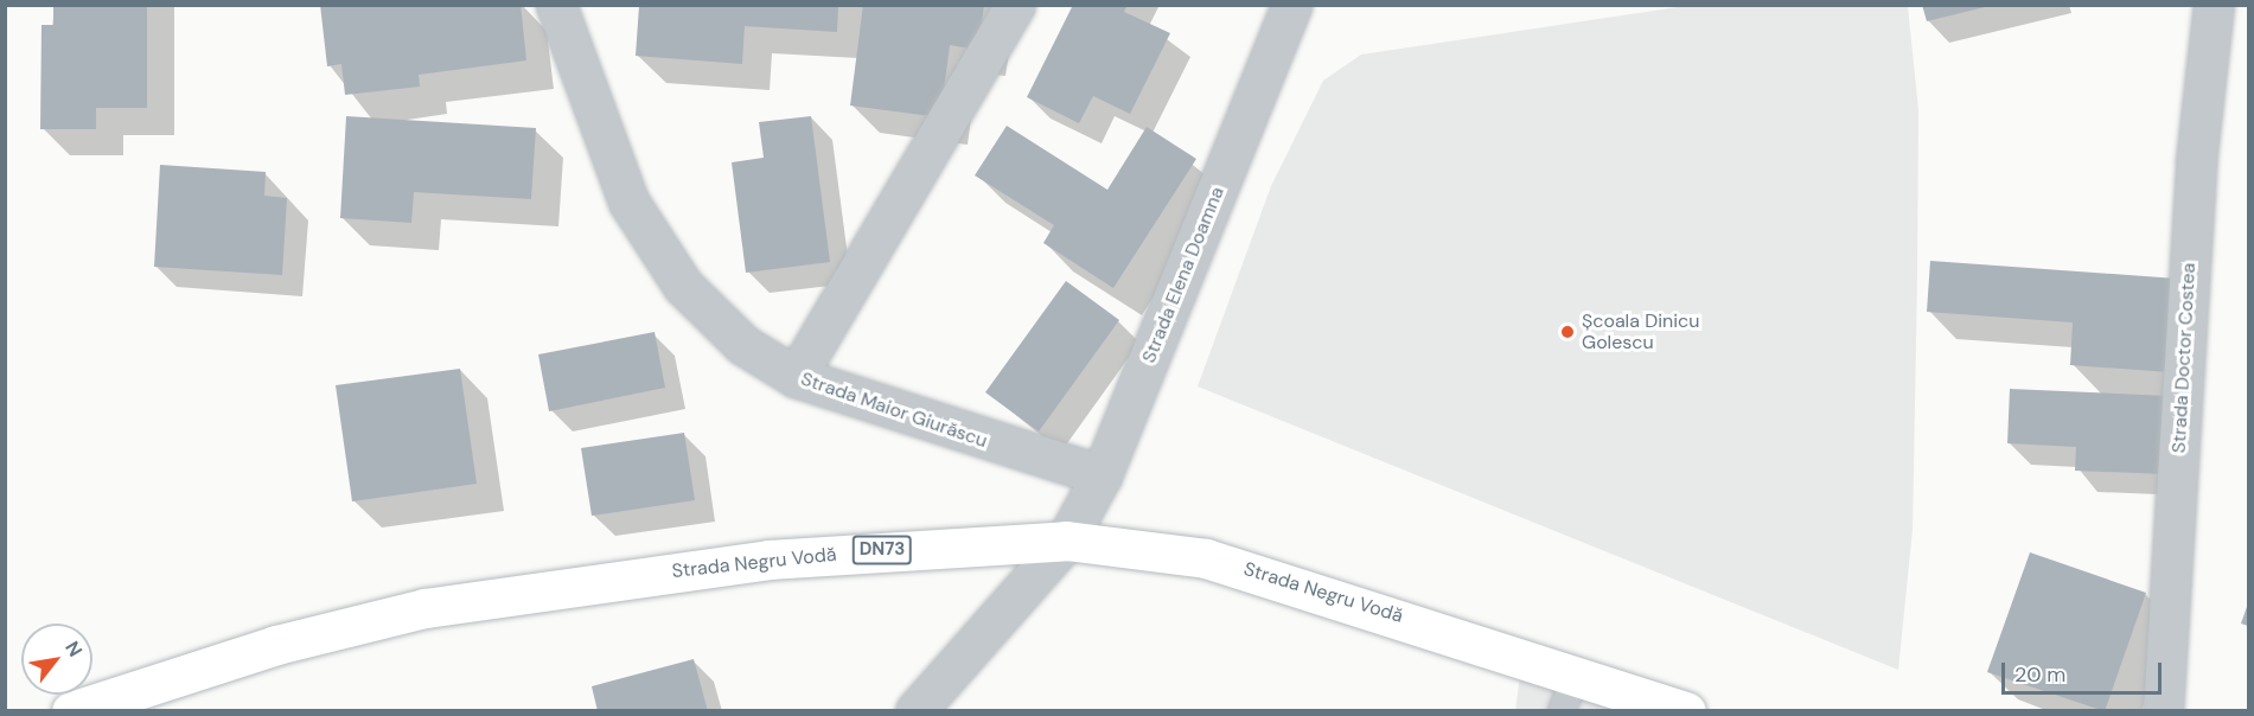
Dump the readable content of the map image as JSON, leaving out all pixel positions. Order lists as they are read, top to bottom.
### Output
{
  "streets": {
    "main road": ["DN73", "Strada Negru Vodă"],
    "street": ["Strada Elena Doamna", "Strada Doctor Costea", "Strada Maior Giurăscu"]
  },
  "crossings": [
    ["Strada Elena Doamna", "Strada Maior Giurăscu"],
    ["Strada Elena Doamna", "Strada Negru Vodă"]
  ],
  "places": ["Școala Dinicu Golescu"],
  "scale_bar": "20 m",
  "north": "top right"
}
